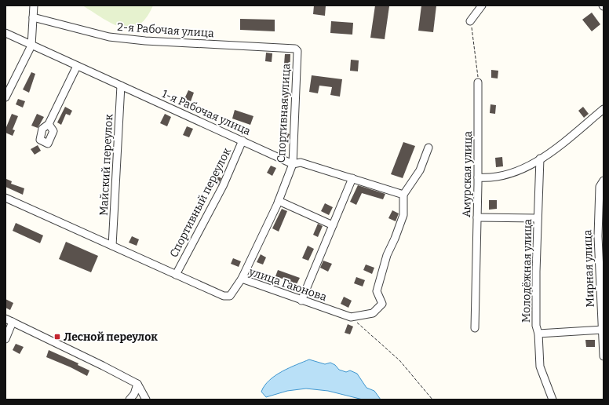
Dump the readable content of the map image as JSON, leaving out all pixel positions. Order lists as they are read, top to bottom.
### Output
{
  "streets": {
    "street": [
      "2-я Рабочая улица",
      "1-я Рабочая улица",
      "Спортивная улица",
      "Майский переулок",
      "Амурская улица",
      "Спортивный переулок",
      "Мирная улица",
      "Молодёжная улица",
      "улица Гаюнова"
    ]
  },
  "crossings": [
    ["2-я Рабочая улица", "Спортивная улица"],
    ["1-я Рабочая улица", "Спортивная улица"],
    ["1-я Рабочая улица", "Майский переулок"],
    ["1-я Рабочая улица", "Спортивный переулок"],
    ["1-я Рабочая улица", "улица Гаюнова"],
    ["Спортивная улица", "улица Гаюнова"],
    ["Майский переулок", "улица Гаюнова"],
    ["Спортивный переулок", "улица Гаюнова"]
  ],
  "places": {
    "transit": ["Лесной переулок"]
  }
}
